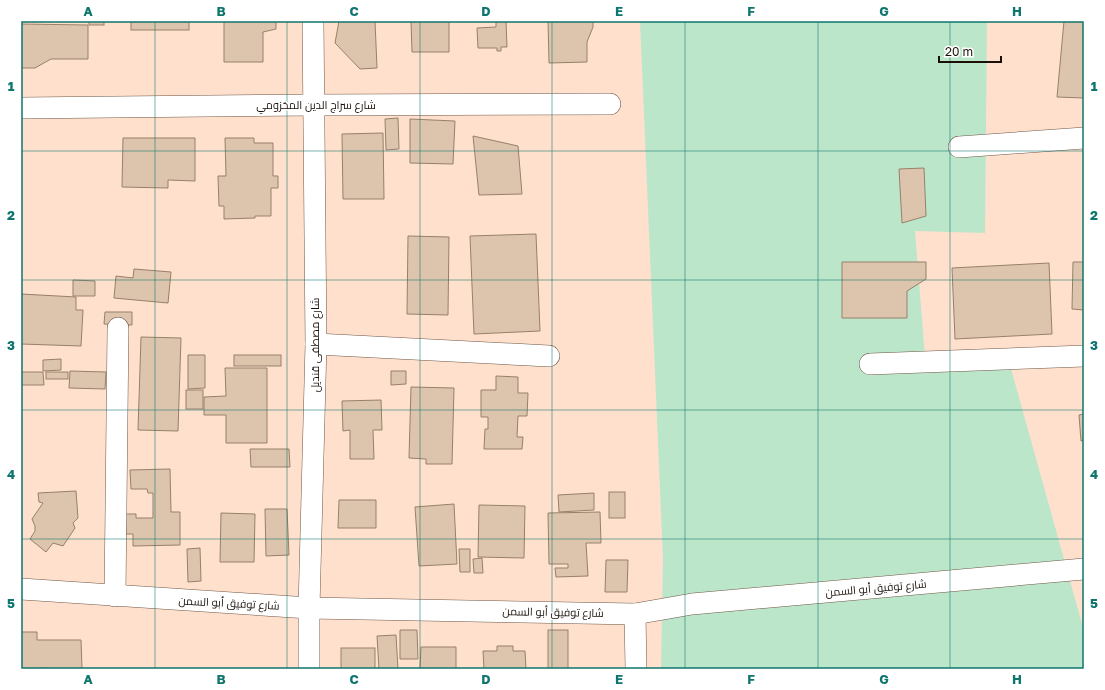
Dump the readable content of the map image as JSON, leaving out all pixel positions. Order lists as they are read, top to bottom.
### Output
{
  "streets": {
    "street": ["شارع سراج الدين المخزومي", "شارع مصطفى قنديل", "شارع توفيق أبو السمن"]
  },
  "crossings": [
    ["شارع سراج الدين المخزومي", "شارع مصطفى قنديل"],
    ["شارع مصطفى قنديل", "شارع توفيق أبو السمن"]
  ],
  "scale_bar": "20 m",
  "grid": {
    "columns": [
      "A",
      "B",
      "C",
      "D",
      "E",
      "F",
      "G",
      "H"
    ],
    "rows": [
      "1",
      "2",
      "3",
      "4",
      "5"
    ]
  }
}
